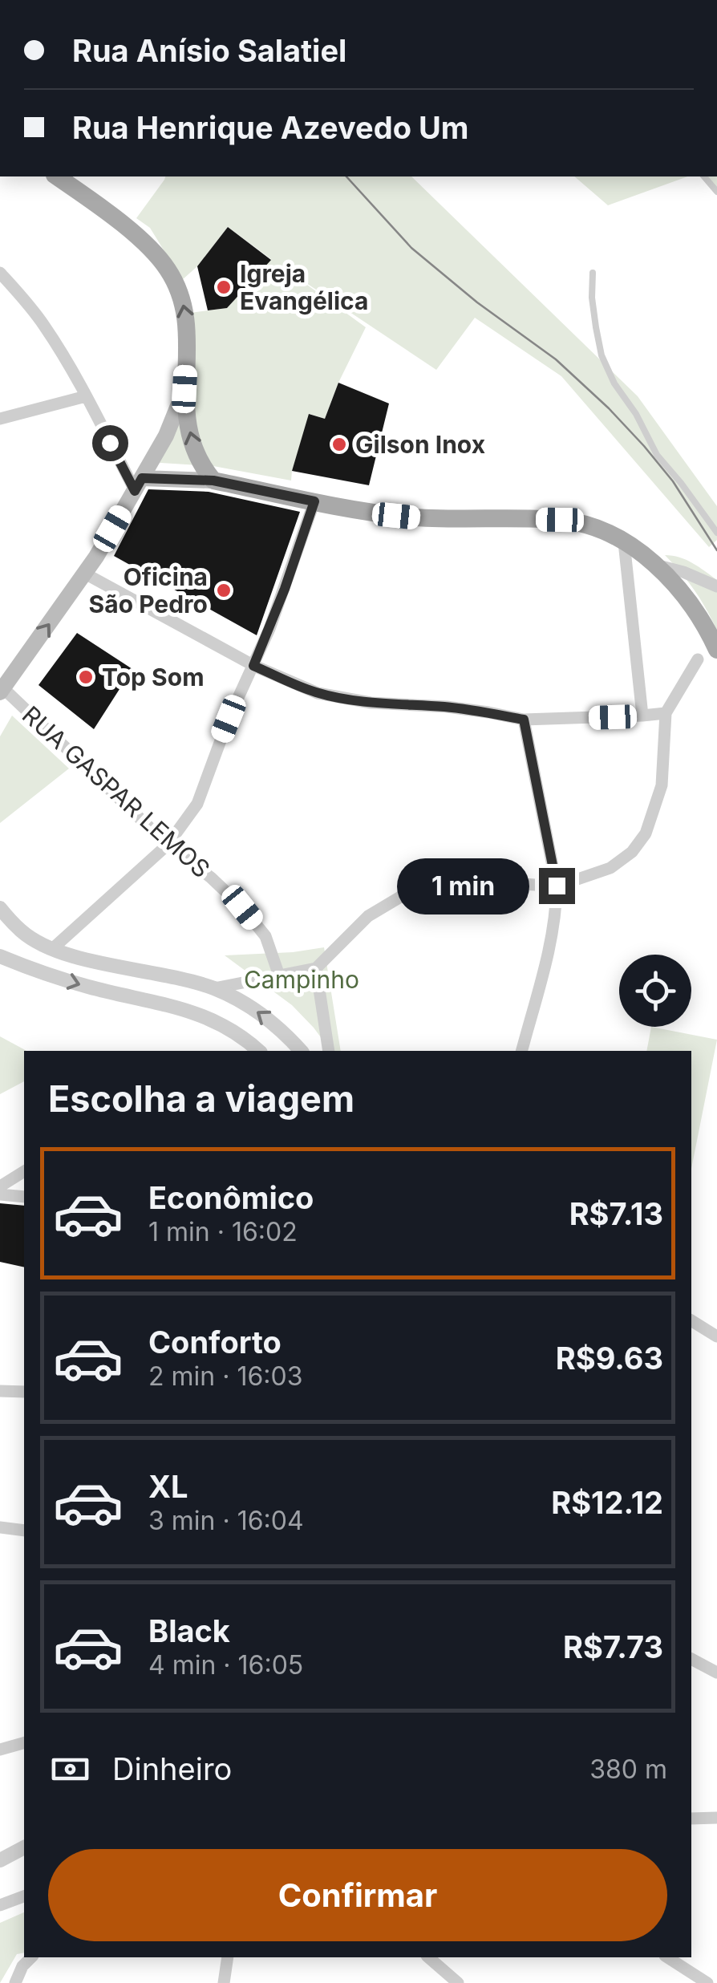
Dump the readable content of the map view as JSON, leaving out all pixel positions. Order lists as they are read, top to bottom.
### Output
{
  "streets": {
    "street": ["RUA GASPAR LEMOS"]
  },
  "parks": ["Campinho"],
  "places": [
    "Igreja Evangélica",
    "Gilson Inox",
    "Oficina São Pedro",
    "Top Som"
  ],
  "page": {
    "banner": ["Rua Anísio Salatiel", "Rua Henrique Azevedo Um"],
    "bubble": "1 min",
    "heading": "Escolha a viagem",
    "list": [
      {
        "name": "Econômico",
        "note": "1 min · 16:02",
        "value": "R$7.13"
      },
      {
        "name": "Conforto",
        "note": "2 min · 16:03",
        "value": "R$9.63"
      },
      {
        "name": "XL",
        "note": "3 min · 16:04",
        "value": "R$12.12"
      },
      {
        "name": "Black",
        "note": "4 min · 16:05",
        "value": "R$7.73"
      }
    ],
    "pay": ["Dinheiro", "380 m"],
    "buttons": "Confirmar"
  }
}
